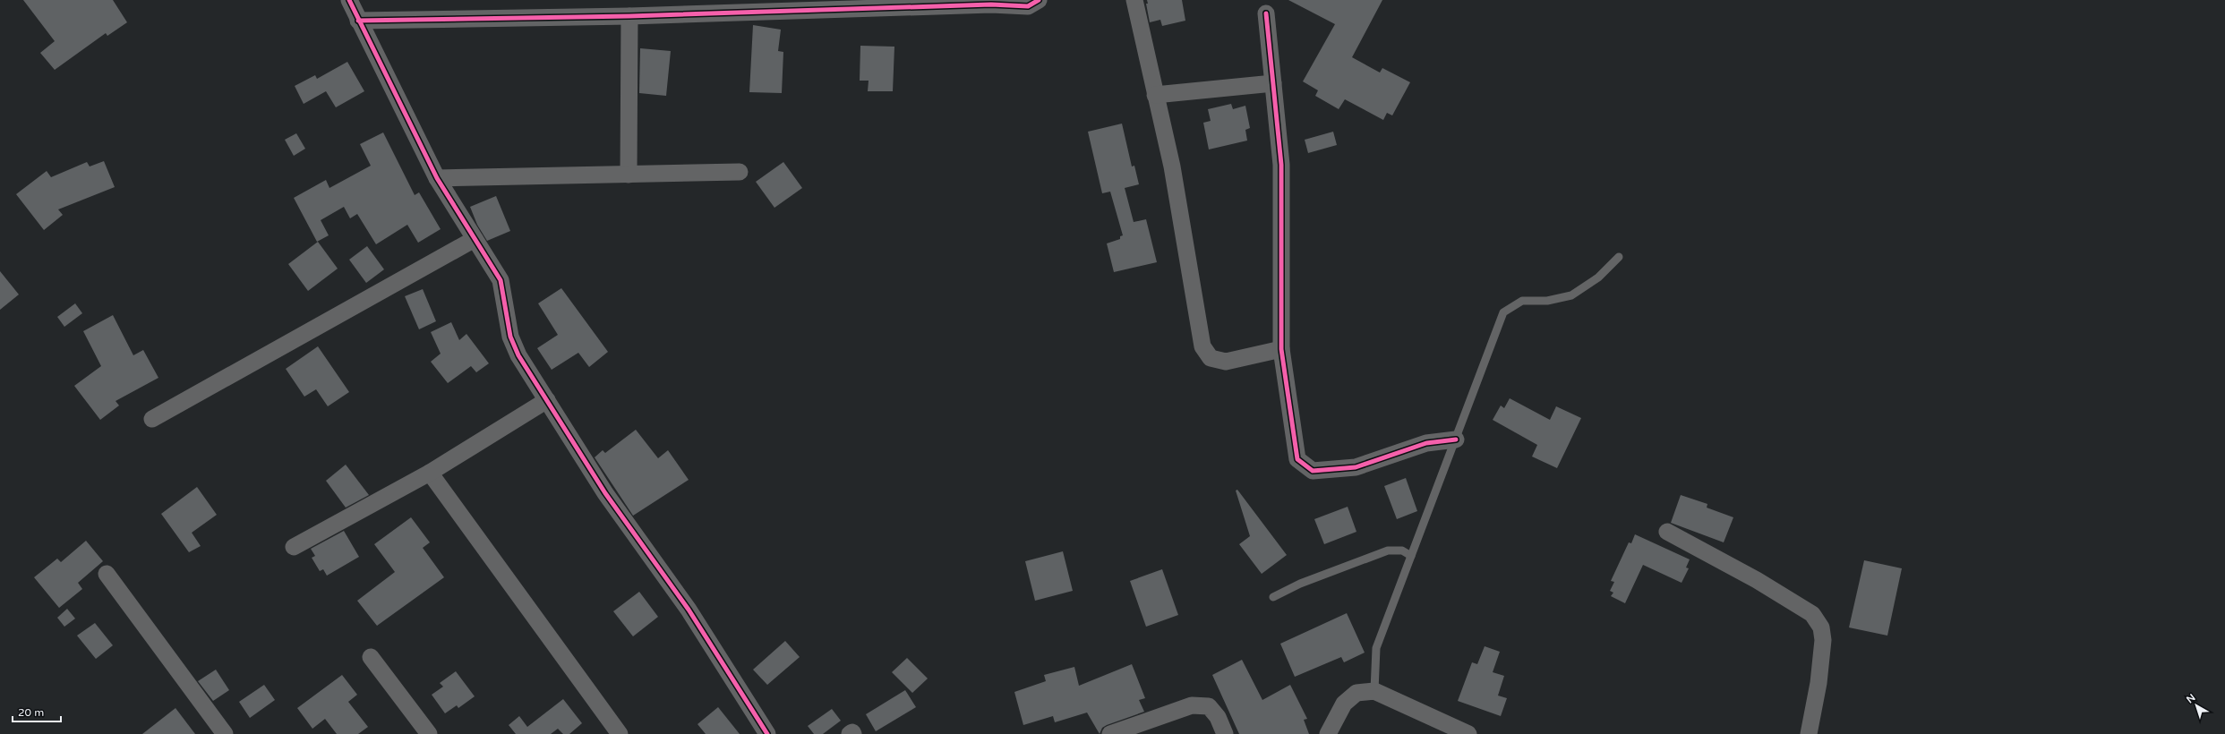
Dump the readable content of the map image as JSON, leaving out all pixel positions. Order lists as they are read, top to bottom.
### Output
{
  "scale_bar": "20 m",
  "north": "top left"
}
